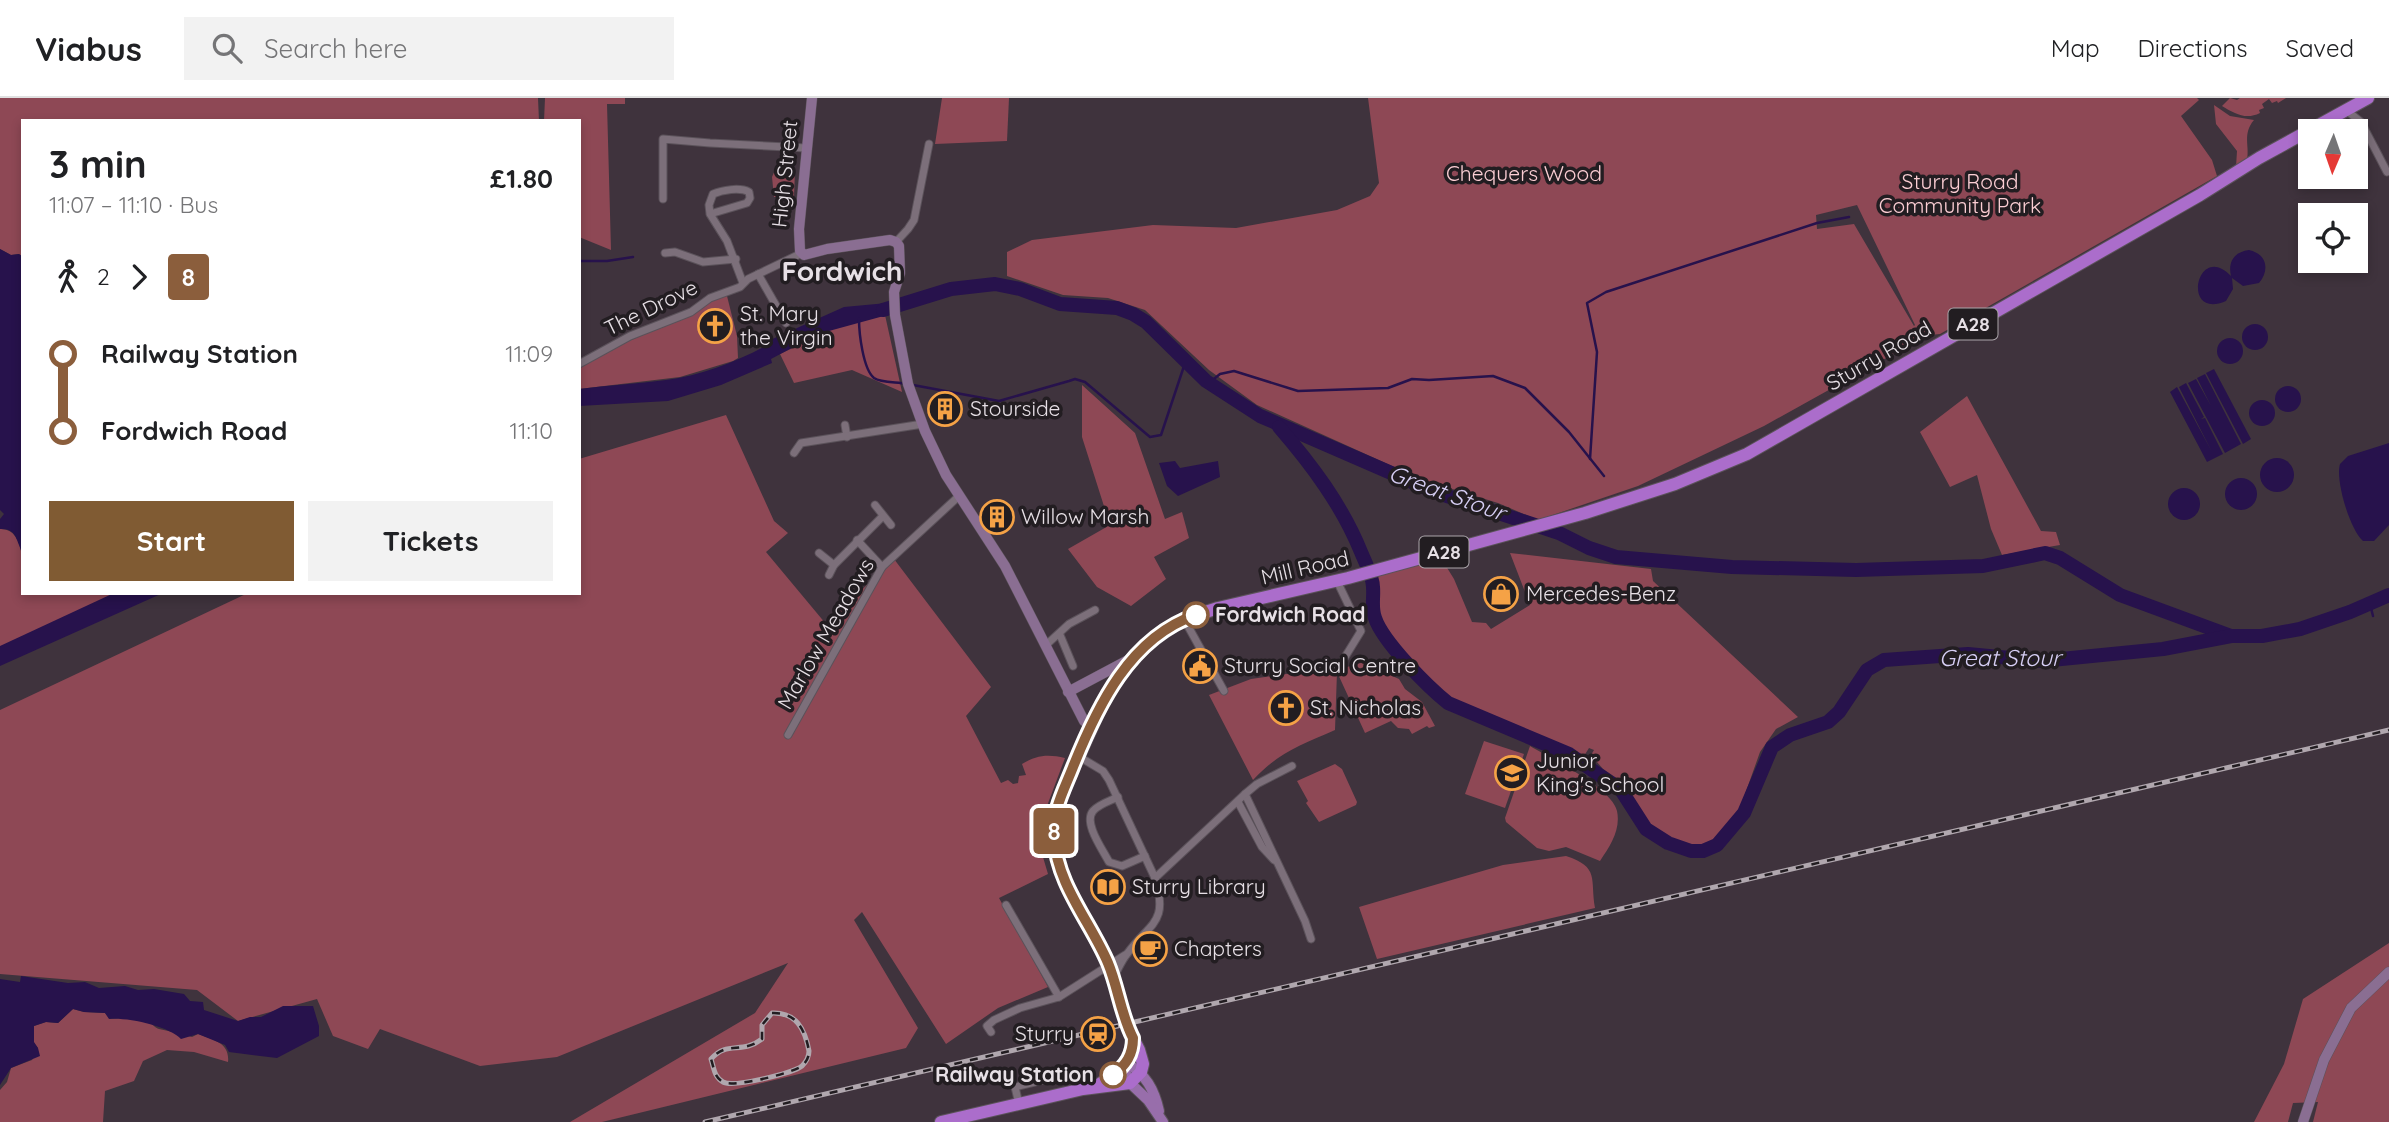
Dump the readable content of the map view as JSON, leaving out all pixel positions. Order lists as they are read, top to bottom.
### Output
{
  "streets": {
    "highway": ["A28", "Sturry Road", "Mill Road"],
    "street": ["High Street", "The Drove", "Marlow Meadows"]
  },
  "crossings": [
    ["High Street", "The Drove"],
    ["A28", "Mill Road"],
    ["Sturry Road", "Mill Road"]
  ],
  "districts": ["Fordwich"],
  "water": ["Great Stour"],
  "parks": ["Chequers Wood", "Sturry Road Community Park"],
  "places": {
    "church": ["St. Mary the Virgin", "St. Nicholas"],
    "building": ["Stourside", "Willow Marsh"],
    "shop": ["Mercedes-Benz"],
    "other": ["Fordwich Road", "Railway Station"],
    "public building": ["Sturry Social Centre"],
    "school or university": ["Junior King's School"],
    "library": ["Sturry Library"],
    "cafe": ["Chapters"],
    "station": ["Sturry"]
  },
  "lines": ["bus line 8"],
  "north": "bottom",
  "page": {
    "header": "Viabus",
    "search": "Search here",
    "nav": ["Map", "Directions", "Saved"],
    "on_map": "8",
    "heading": ["3 min", "11:07 – 11:10 · Bus", "£1.80"],
    "legs": ["2", "8"],
    "list": [
      {
        "name": "Railway Station",
        "value": "11:09"
      },
      {
        "name": "Fordwich Road",
        "value": "11:10"
      }
    ],
    "buttons": ["Start", "Tickets"]
  }
}
